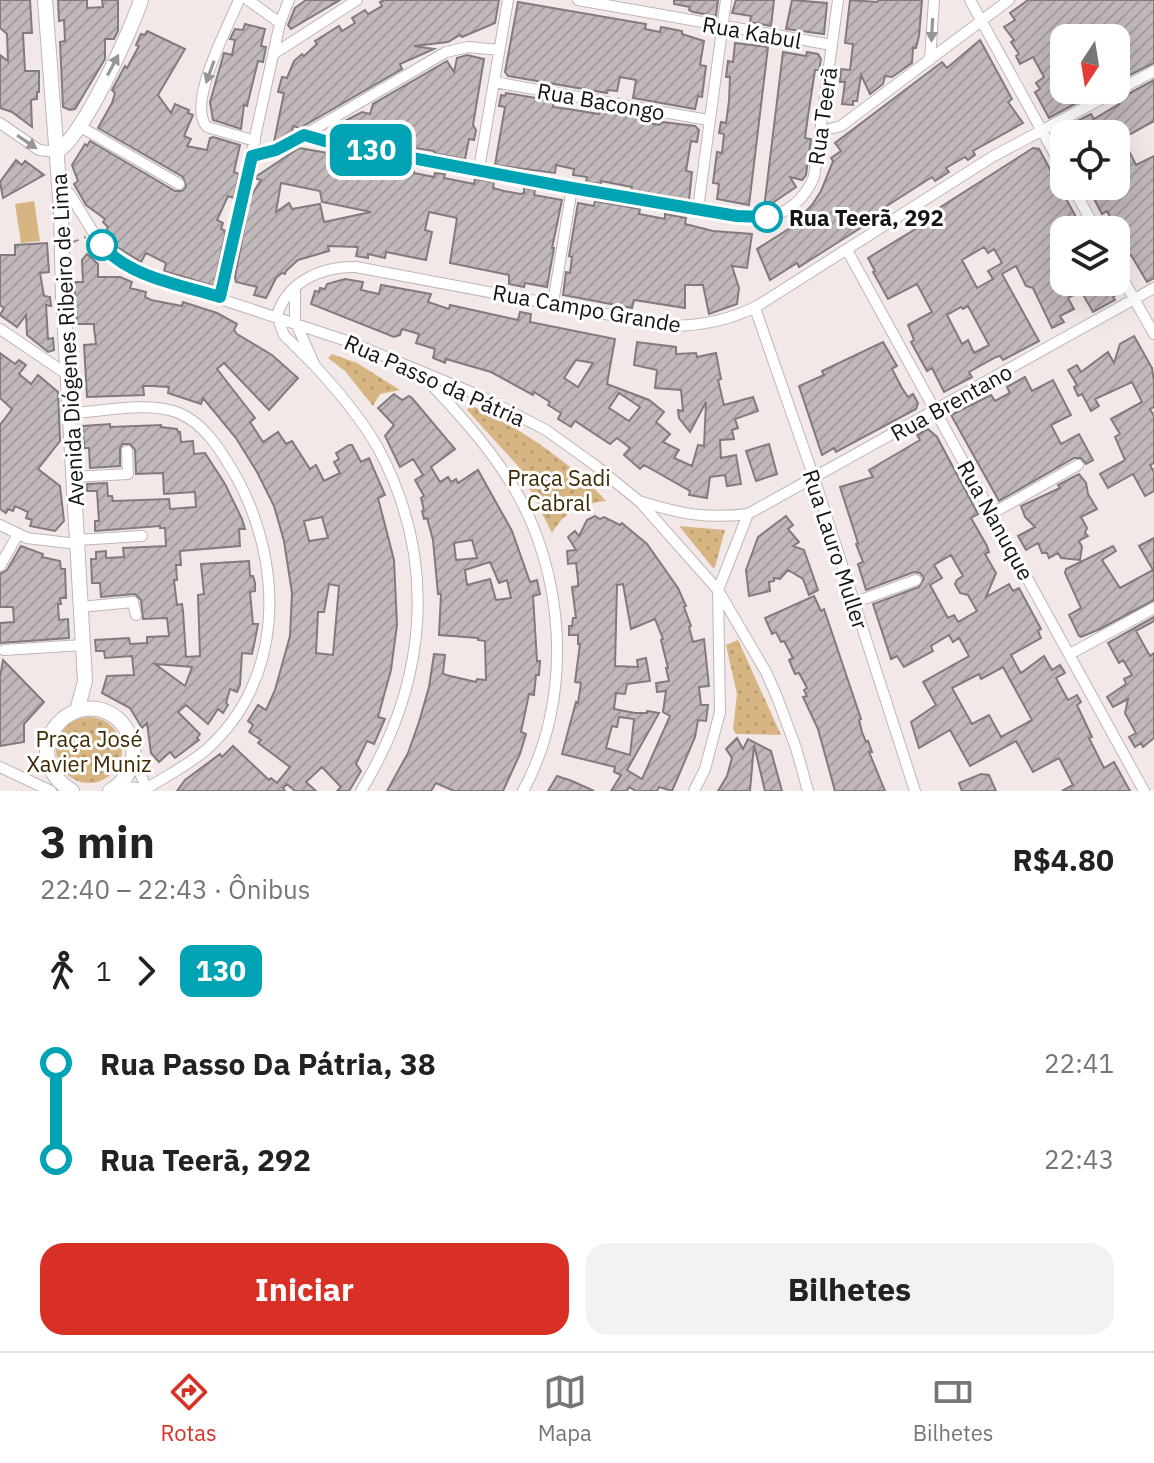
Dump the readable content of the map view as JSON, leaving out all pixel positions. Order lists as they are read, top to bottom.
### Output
{
  "streets": {
    "main road": ["Avenida Diógenes Ribeiro de Lima"],
    "street": [
      "Rua Kabul",
      "Rua Bacongo",
      "Rua Teerã",
      "Rua Campo Grande",
      "Rua Passo da Pátria",
      "Rua Brentano",
      "Rua Nanuque",
      "Rua Lauro Muller"
    ]
  },
  "crossings": [
    ["Rua Kabul", "Rua Teerã"],
    ["Rua Campo Grande", "Rua Nanuque"],
    ["Rua Campo Grande", "Rua Lauro Muller"],
    ["Avenida Diógenes Ribeiro de Lima", "Rua Passo da Pátria"],
    ["Rua Passo da Pátria", "Rua Brentano"],
    ["Rua Brentano", "Rua Nanuque"],
    ["Rua Brentano", "Rua Lauro Muller"]
  ],
  "parks": ["Praça Sadi Cabral", "Praça José Xavier Muniz"],
  "places": ["Rua Teerã, 292"],
  "lines": ["bus line 130"],
  "north": "bottom",
  "page": {
    "on_map": "130",
    "heading": ["3 min", "22:40 – 22:43 · Ônibus", "R$4.80"],
    "legs": ["1", "130"],
    "list": [
      {
        "name": "Rua Passo Da Pátria, 38",
        "value": "22:41"
      },
      {
        "name": "Rua Teerã, 292",
        "value": "22:43"
      }
    ],
    "buttons": ["Iniciar", "Bilhetes"],
    "tabs": ["Rotas", "Mapa", "Bilhetes"]
  }
}
